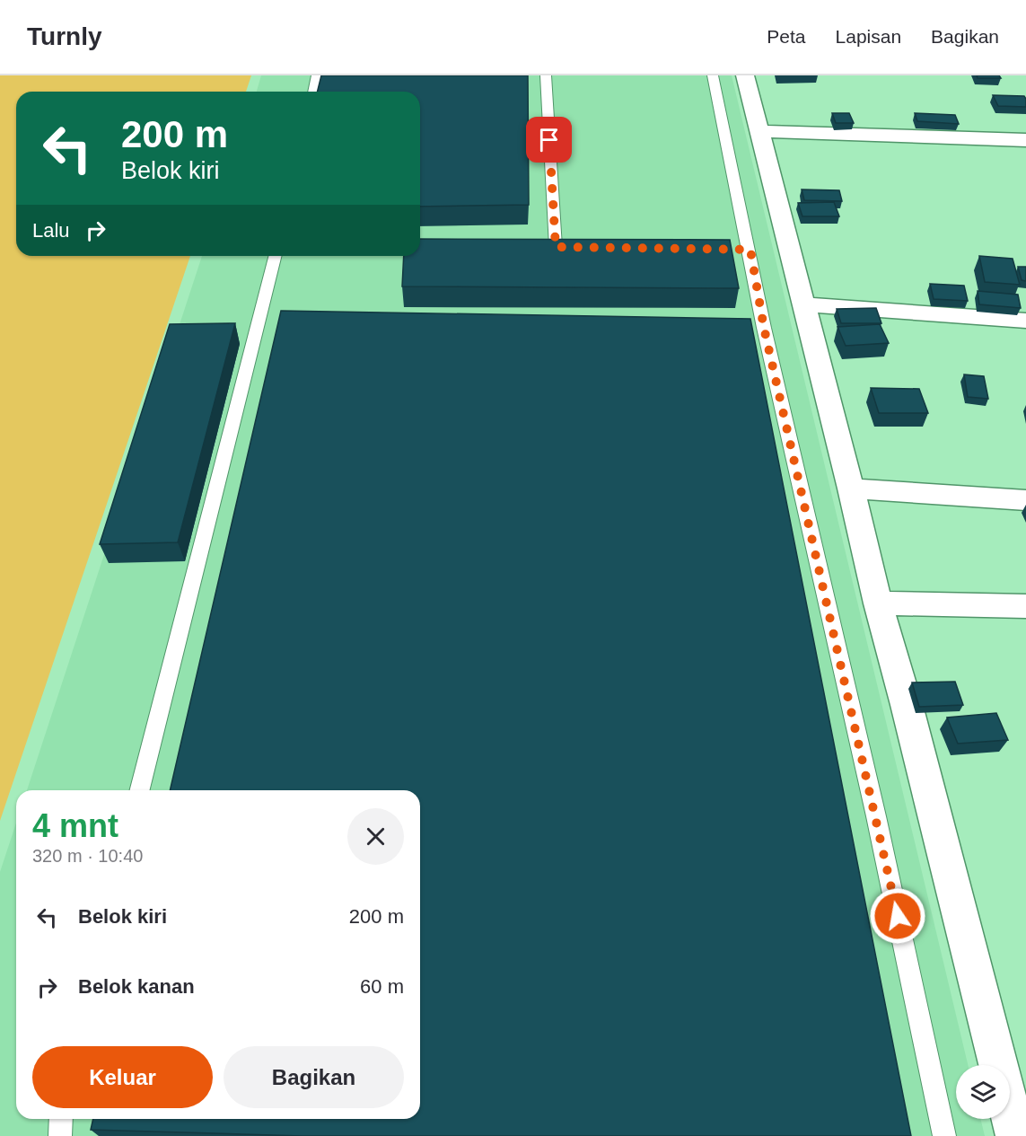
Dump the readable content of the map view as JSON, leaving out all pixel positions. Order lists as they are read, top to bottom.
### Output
{
  "page": {
    "header": "Turnly",
    "nav": ["Peta", "Lapisan", "Bagikan"],
    "turn": ["200 m", "Belok kiri"],
    "then": "Lalu",
    "heading": ["4 mnt", "320 m · 10:40"],
    "list": [
      {
        "name": "Belok kiri",
        "value": "200 m"
      },
      {
        "name": "Belok kanan",
        "value": "60 m"
      }
    ],
    "buttons": ["Keluar", "Bagikan"]
  }
}
